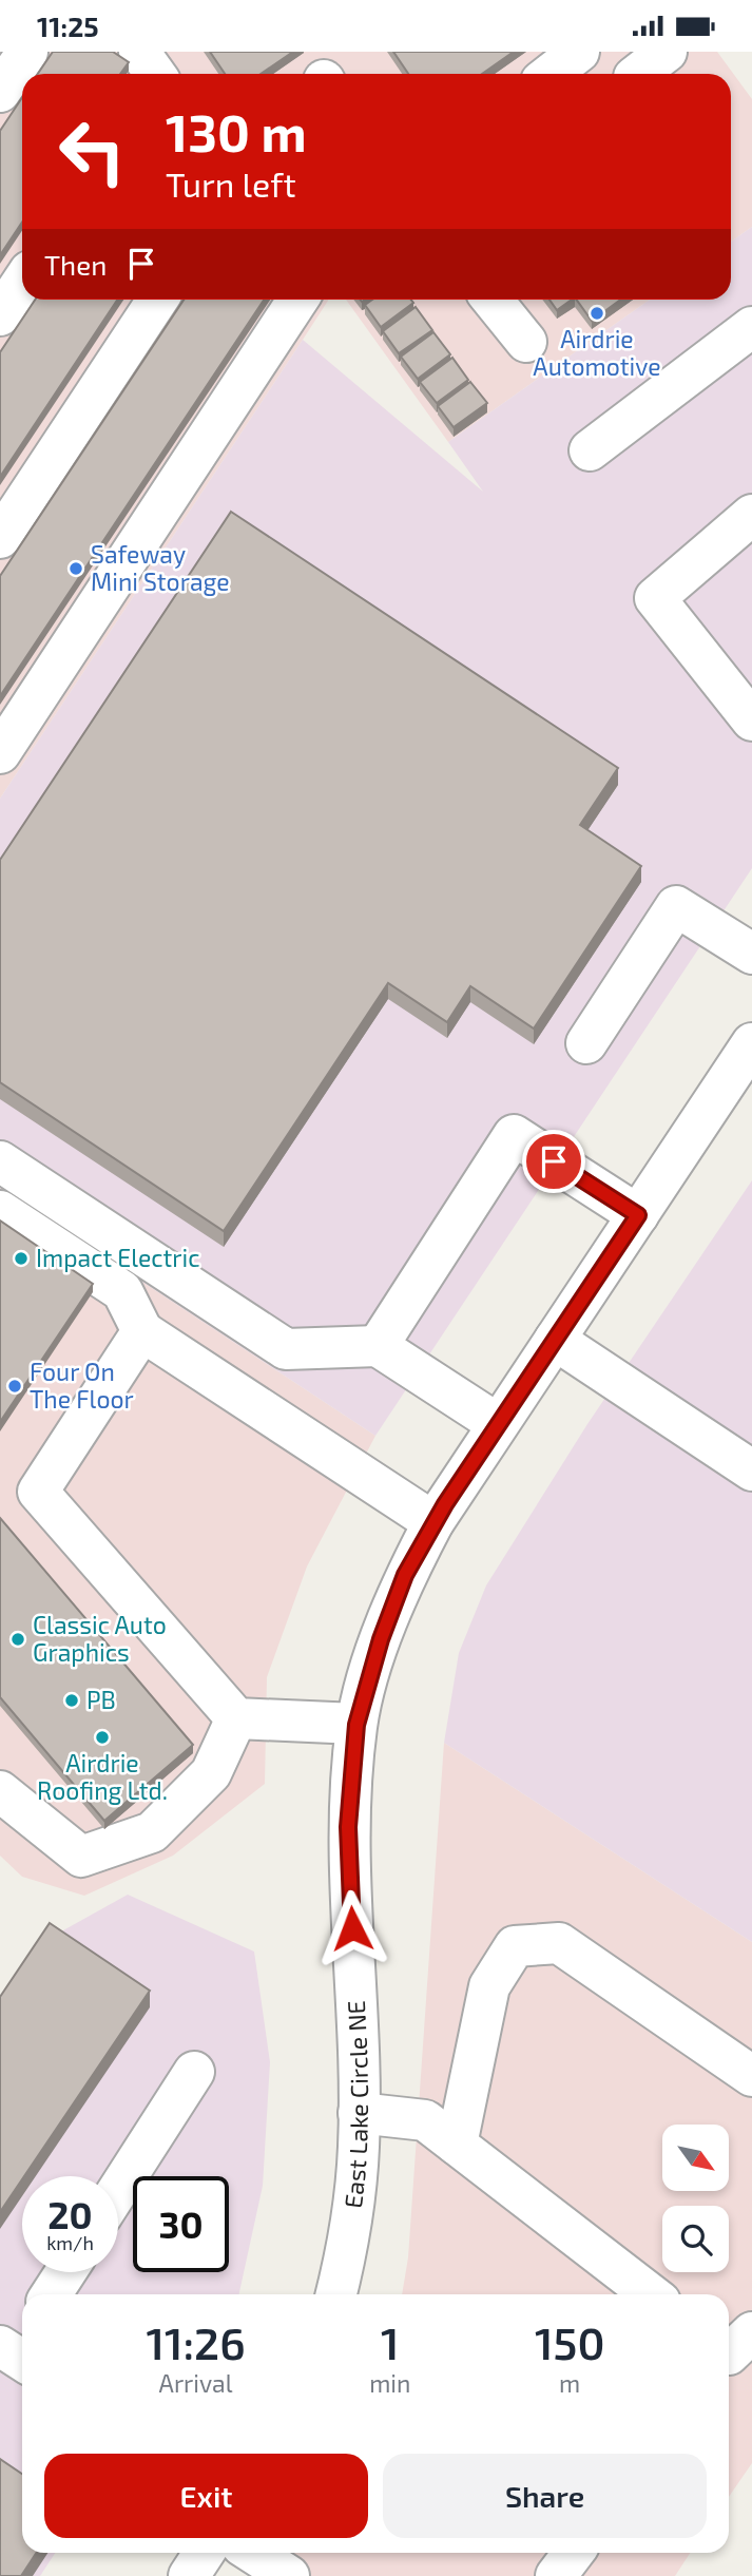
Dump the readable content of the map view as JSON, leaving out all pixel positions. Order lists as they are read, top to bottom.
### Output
{
  "streets": {
    "street": ["East Lake Circle NE"]
  },
  "places": [
    "Airdrie Automotive",
    "Safeway Mini Storage",
    "Impact Electric",
    "Four On The Floor",
    "Classic Auto Graphics",
    "PB",
    "Airdrie Roofing Ltd."
  ],
  "north": "bottom right",
  "page": {
    "status": "11:25",
    "turn": ["130 m", "Turn left"],
    "then": "Then",
    "speed": "20 km/h",
    "limit": "30",
    "eta": [
      "11:26",
      "Arrival",
      "1",
      "min",
      "150",
      "m"
    ],
    "buttons": ["Exit", "Share"]
  }
}
